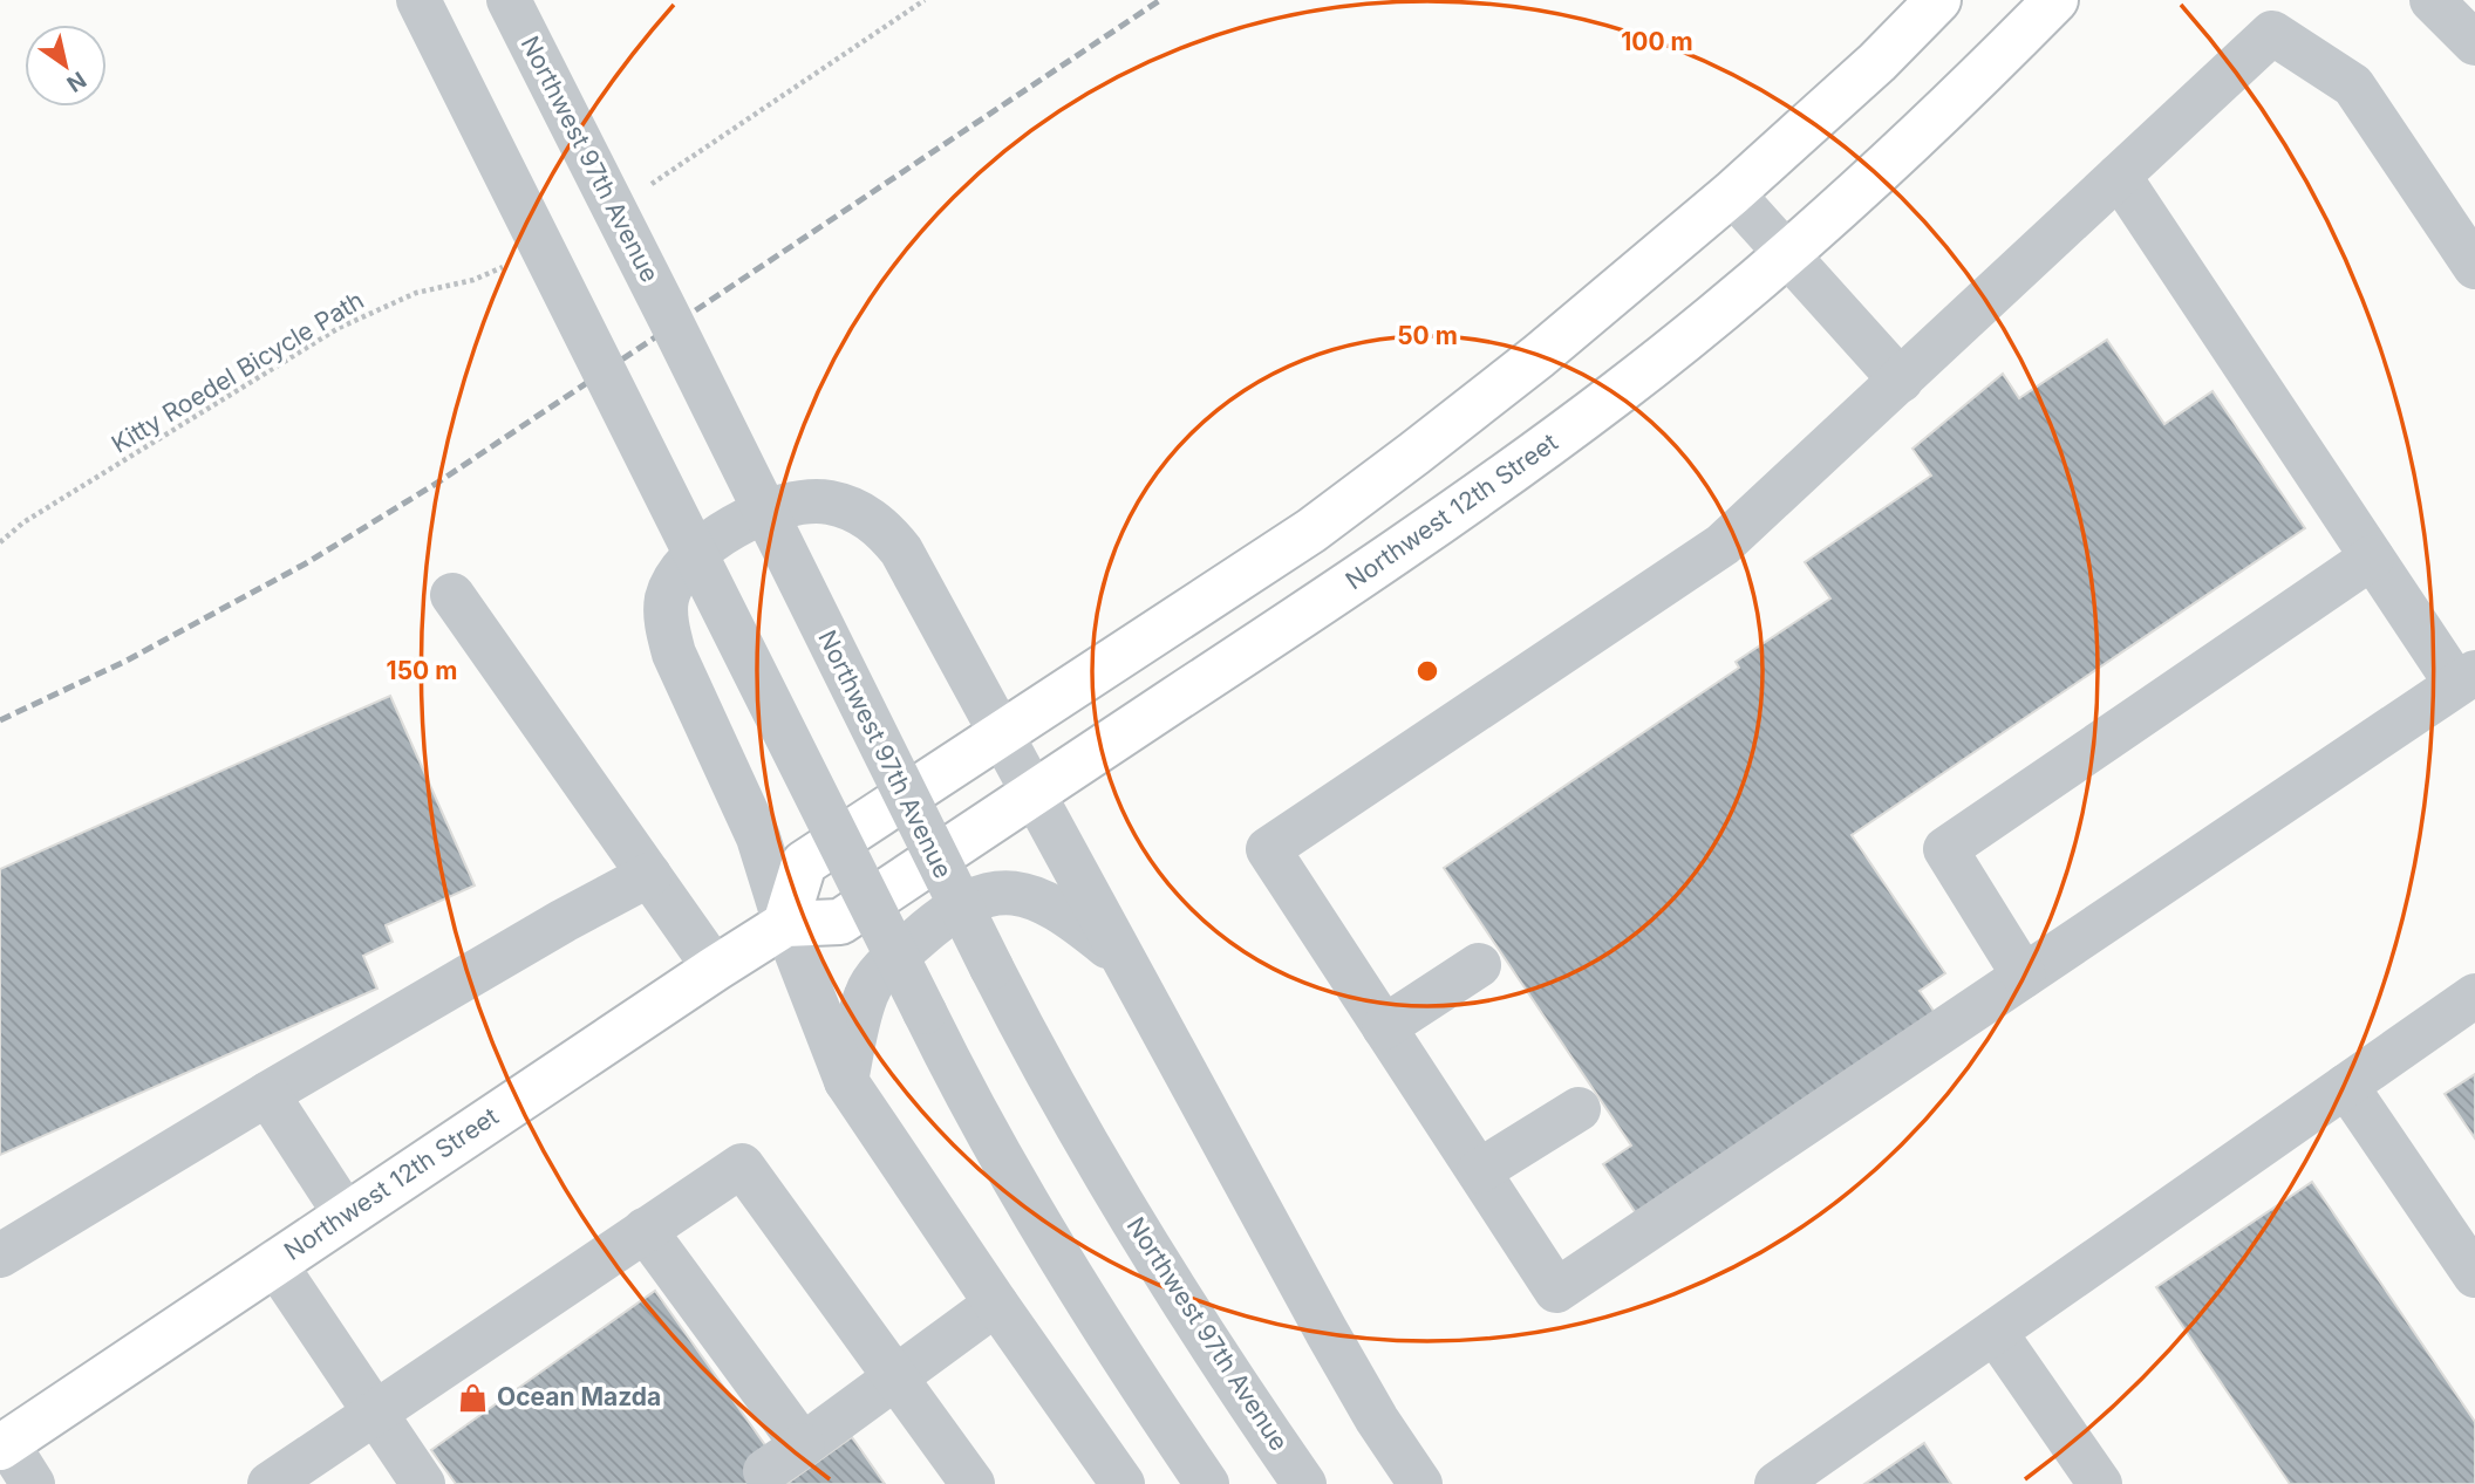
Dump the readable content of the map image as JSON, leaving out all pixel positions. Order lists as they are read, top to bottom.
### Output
{
  "streets": {
    "main road": ["Northwest 12th Street"],
    "street": ["Northwest 97th Avenue"],
    "path": ["Kitty Roedel Bicycle Path"]
  },
  "places": {
    "shop": ["Ocean Mazda"]
  },
  "north": "bottom right",
  "rings": ["100 m", "50 m", "150 m"]
}
